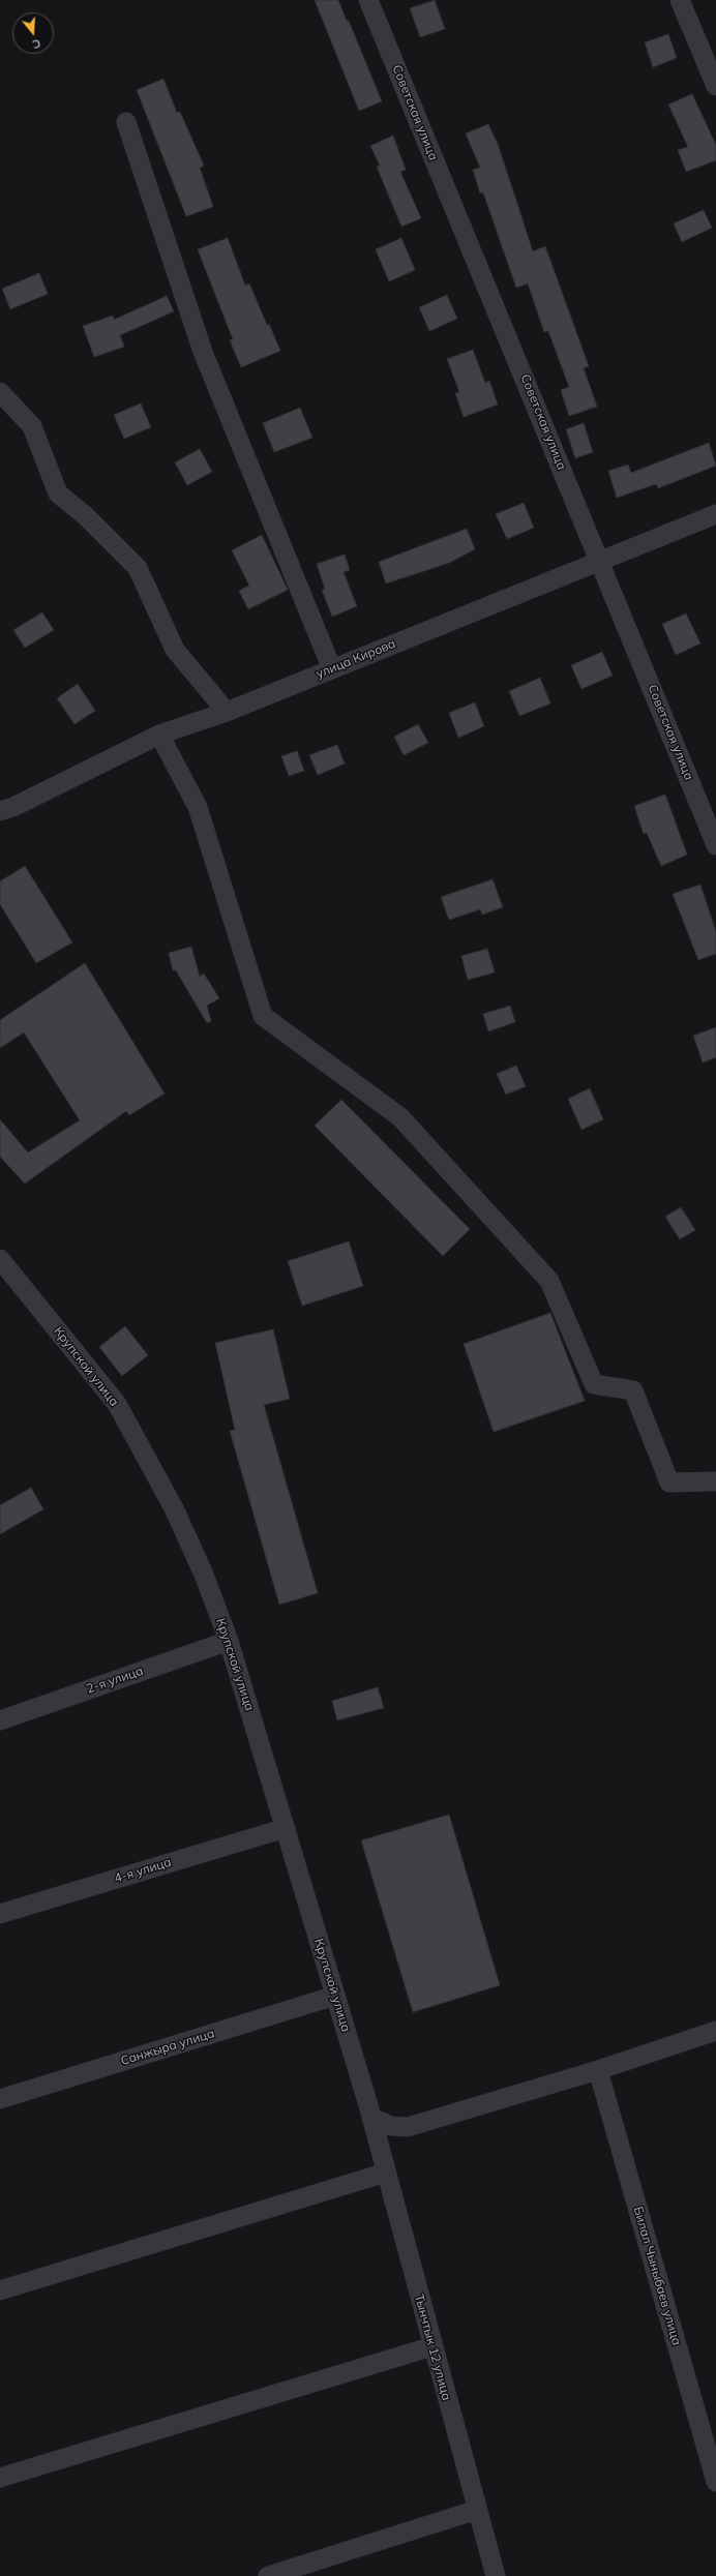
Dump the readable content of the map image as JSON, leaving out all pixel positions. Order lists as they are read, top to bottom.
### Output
{
  "streets": {
    "street": [
      "Советская улица",
      "улица Кирова",
      "Крупской улица",
      "2-я улица",
      "4-я улица",
      "Санжыра улица",
      "Билал Чыныбаев улица",
      "Тынчтык 12 улица"
    ]
  },
  "crossings": [
    ["Советская улица", "улица Кирова"],
    ["Крупской улица", "2-я улица"],
    ["Крупской улица", "4-я улица"],
    ["Крупской улица", "Санжыра улица"],
    ["Крупской улица", "Тынчтык 12 улица"]
  ],
  "north": "bottom"
}
